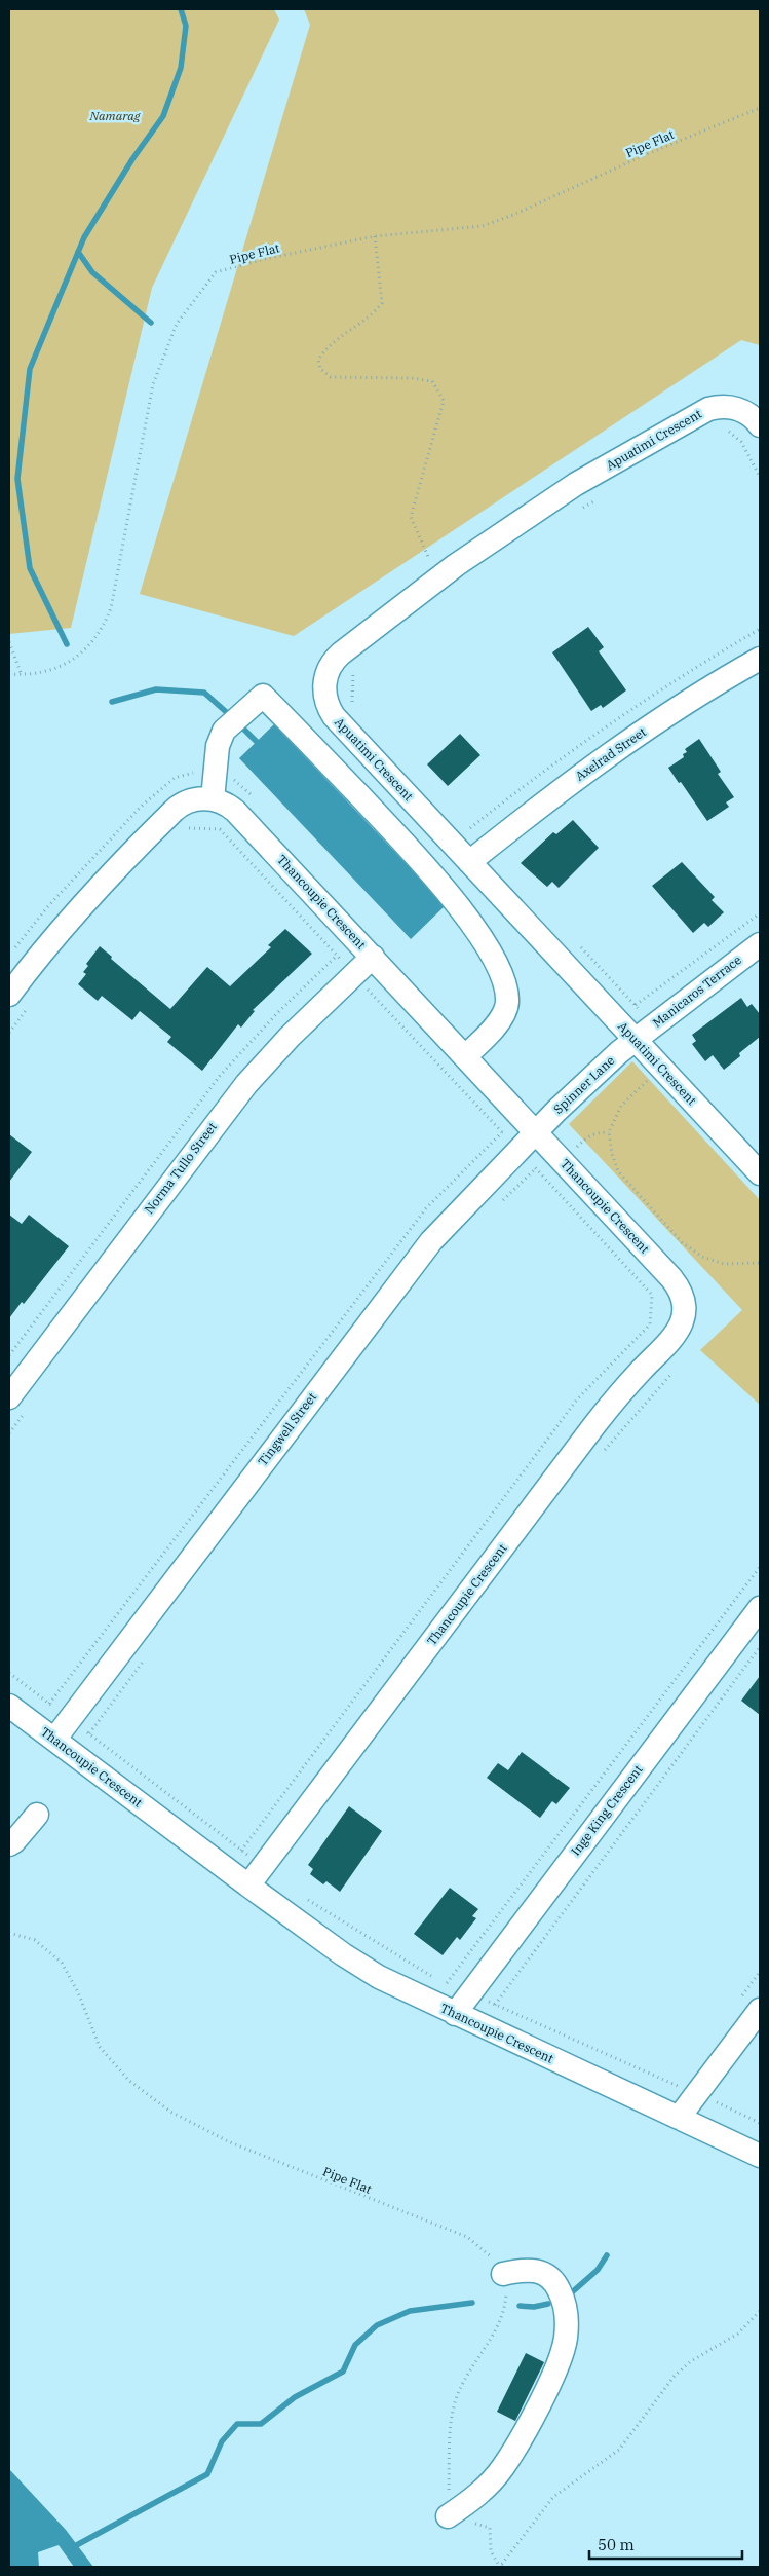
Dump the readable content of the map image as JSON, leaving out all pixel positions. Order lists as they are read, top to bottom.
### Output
{
  "streets": {
    "street": [
      "Apuatimi Crescent",
      "Axelrad Street",
      "Thancoupie Crescent",
      "Manicaros Terrace",
      "Spinner Lane",
      "Norma Tullo Street",
      "Tingwell Street",
      "Inge King Crescent"
    ],
    "path": ["Pipe Flat"]
  },
  "crossings": [
    ["Apuatimi Crescent", "Axelrad Street"],
    ["Apuatimi Crescent", "Manicaros Terrace"],
    ["Apuatimi Crescent", "Spinner Lane"],
    ["Thancoupie Crescent", "Spinner Lane"],
    ["Thancoupie Crescent", "Norma Tullo Street"],
    ["Thancoupie Crescent", "Tingwell Street"],
    ["Thancoupie Crescent", "Inge King Crescent"],
    ["Manicaros Terrace", "Spinner Lane"],
    ["Spinner Lane", "Tingwell Street"]
  ],
  "parks": ["Namarag"],
  "scale_bar": "50 m"
}
